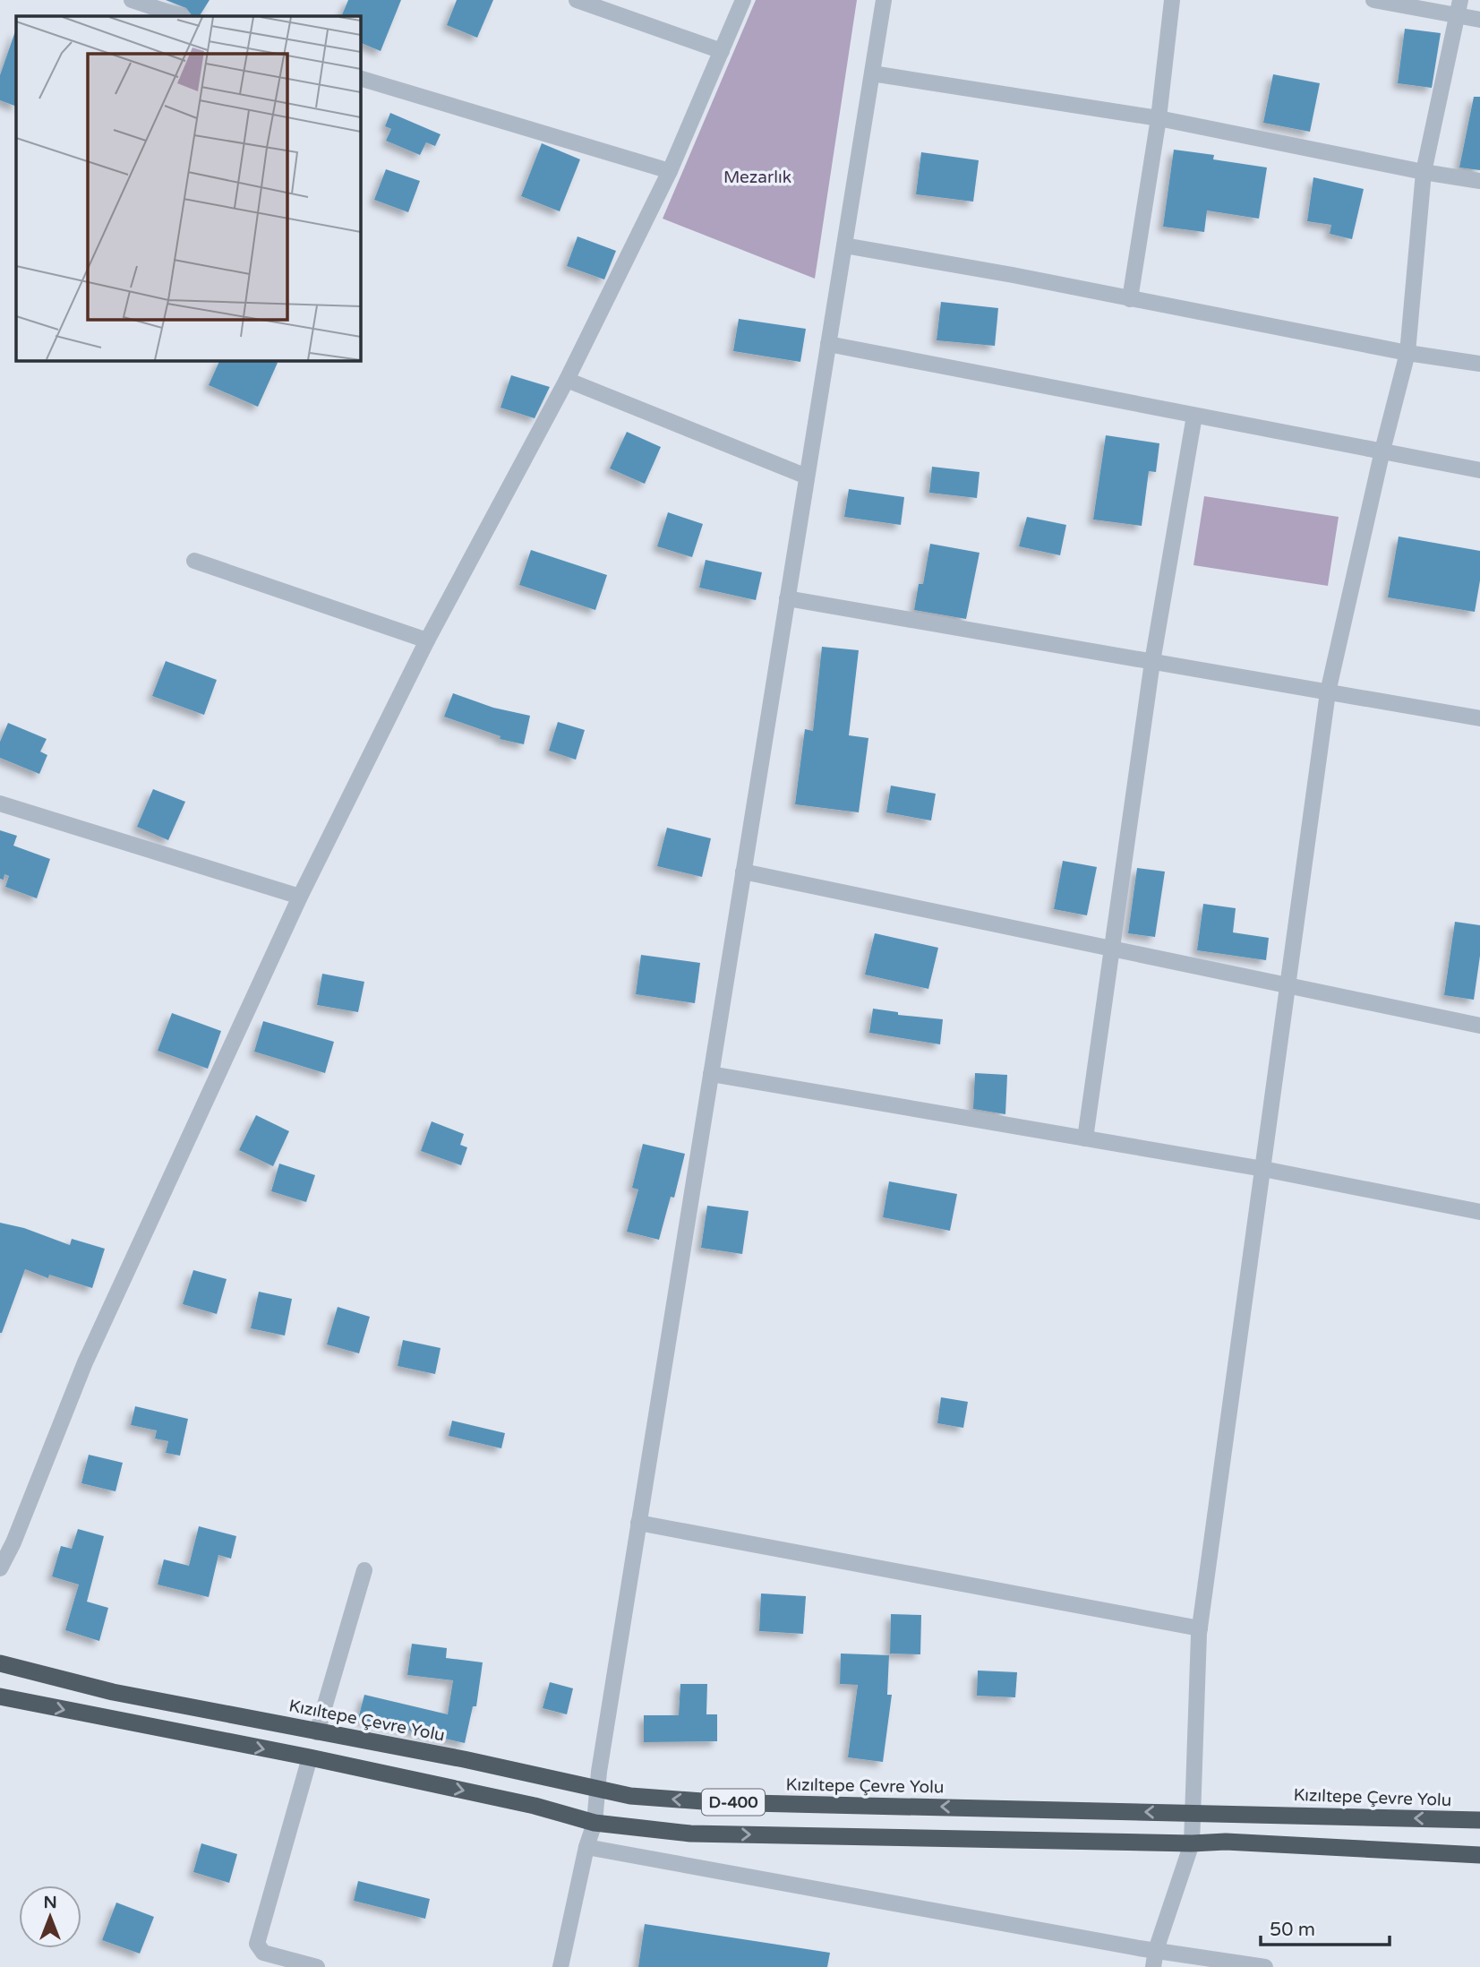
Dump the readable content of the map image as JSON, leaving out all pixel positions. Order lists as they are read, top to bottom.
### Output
{
  "streets": {
    "highway": ["Kızıltepe Çevre Yolu", "D-400"]
  },
  "parks": ["Mezarlık"],
  "scale_bar": "50 m",
  "north": "top"
}
